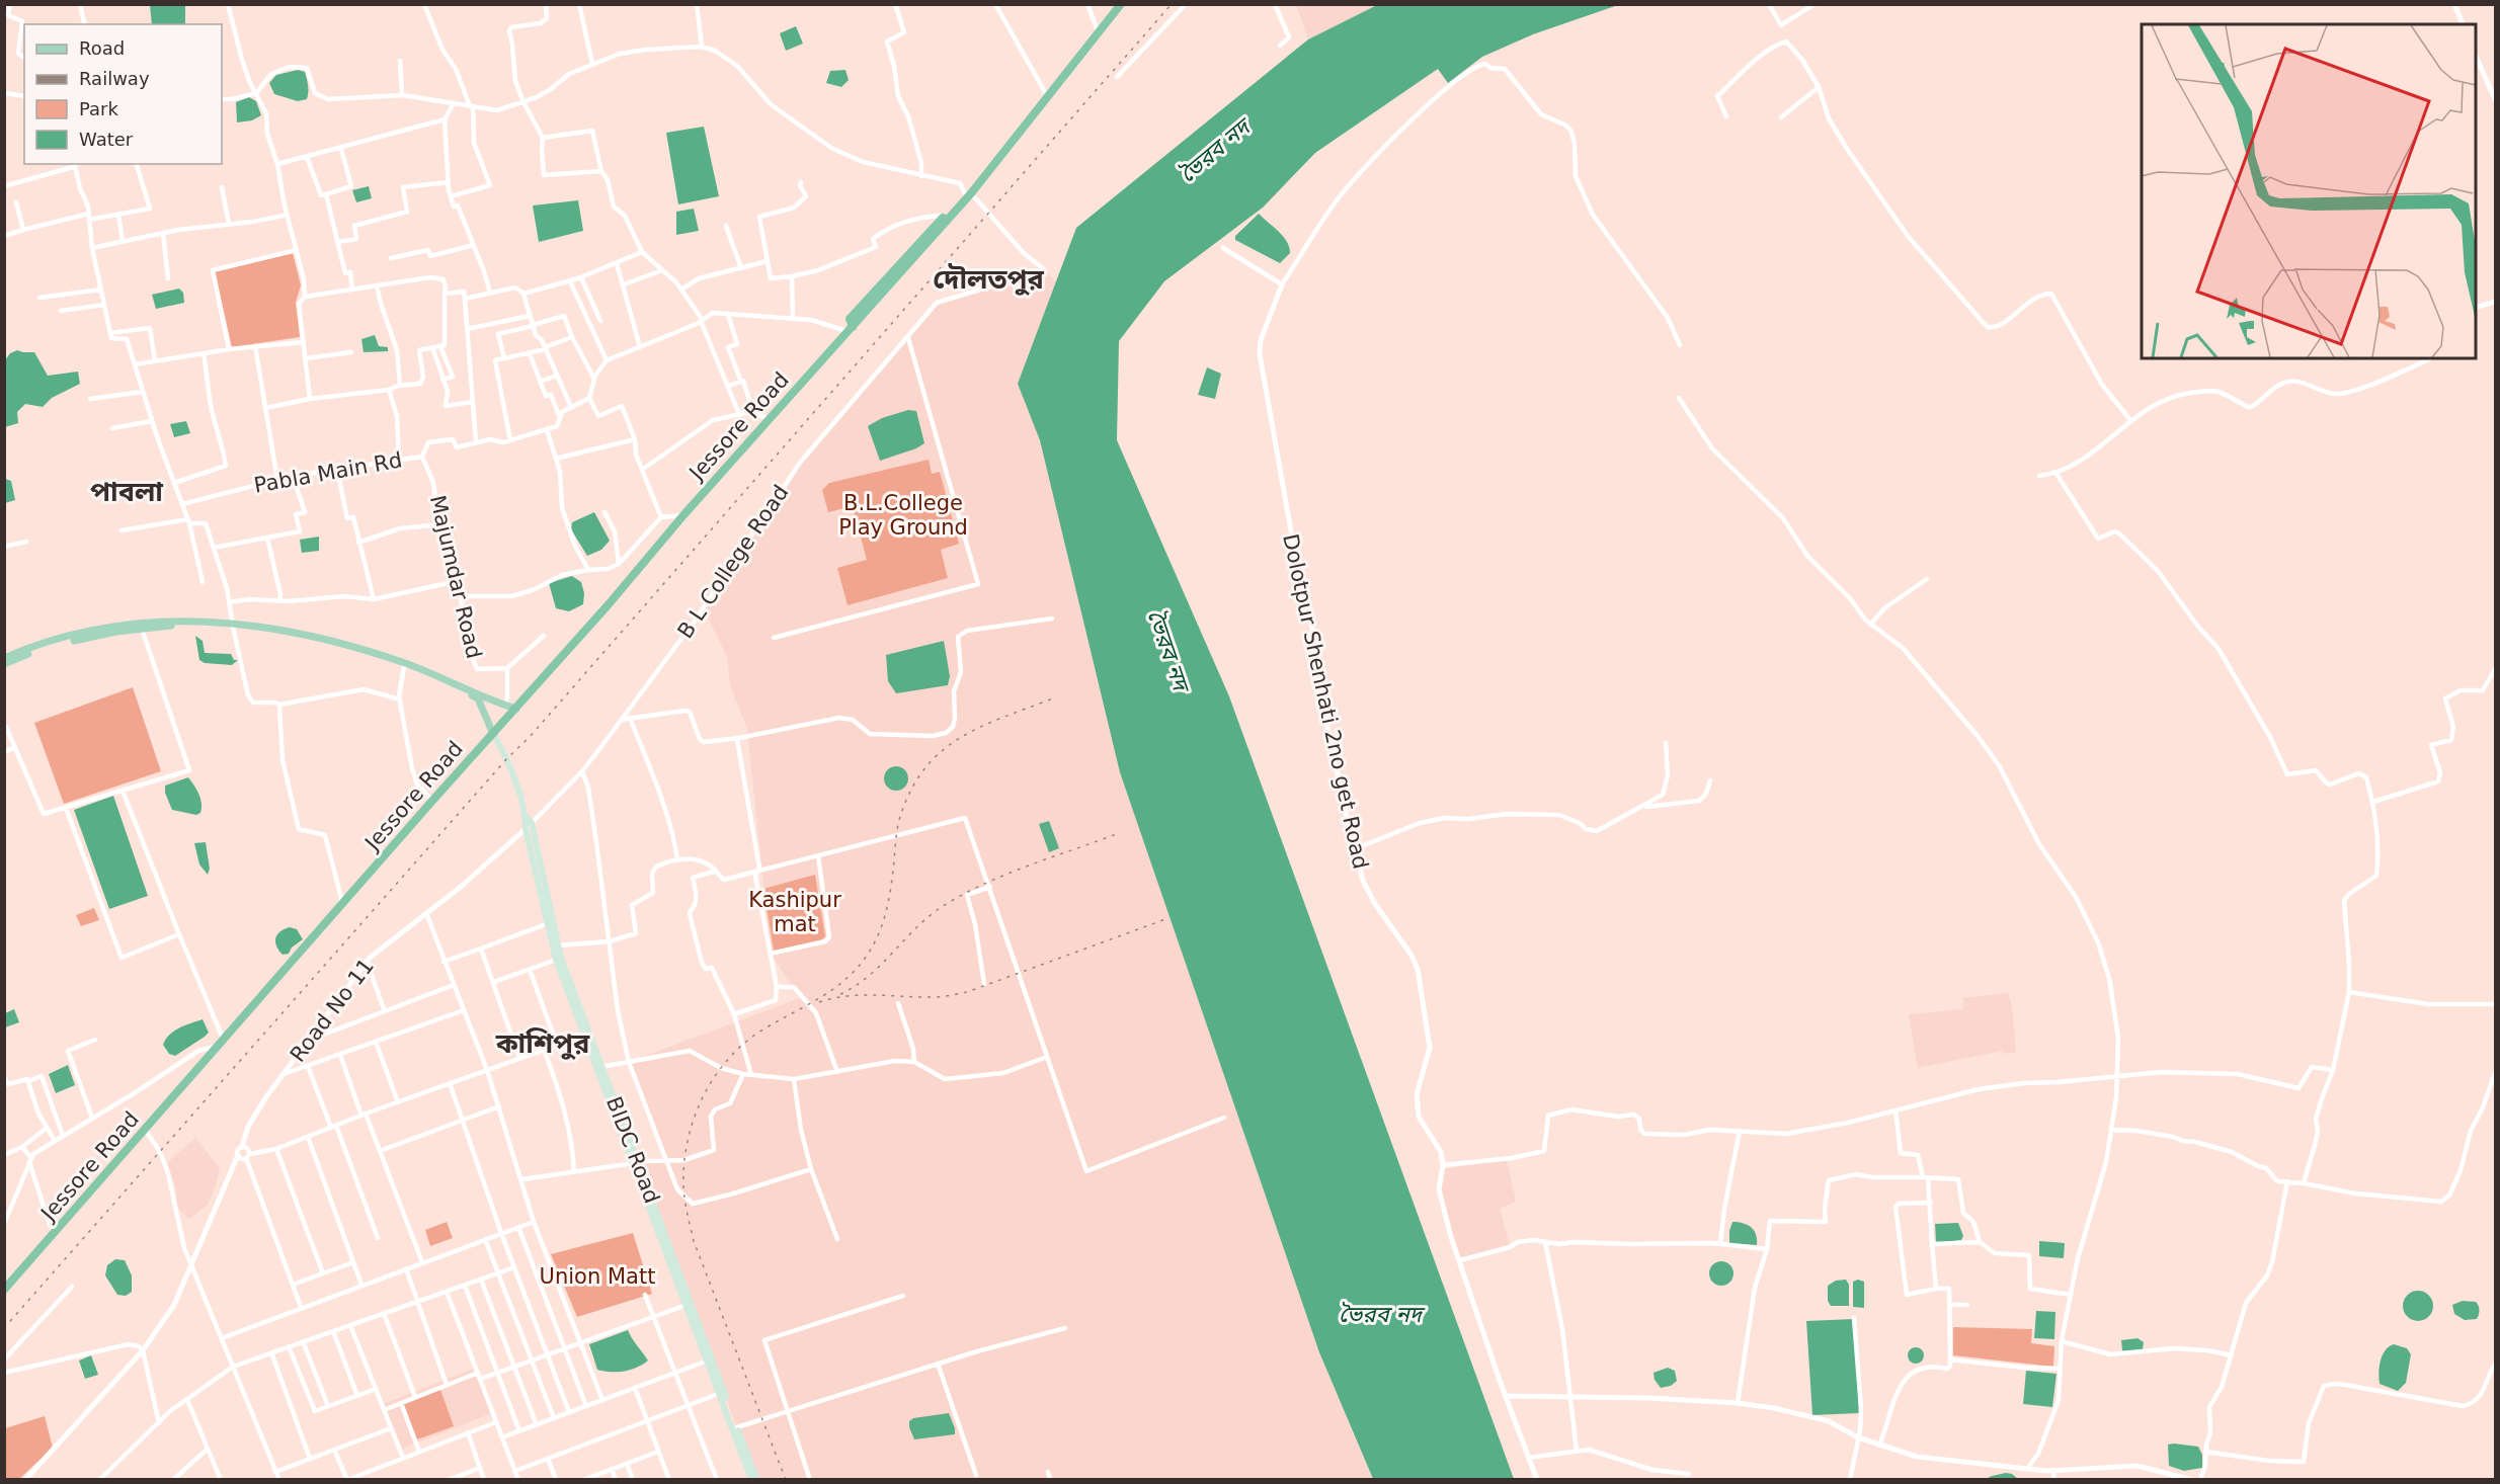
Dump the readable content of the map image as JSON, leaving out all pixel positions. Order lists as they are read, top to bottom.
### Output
{
  "streets": {
    "highway": ["Jessore Road"],
    "main road": ["BIDC Road"],
    "street": [
      "Pabla Main Rd",
      "B L College Road",
      "Majumdar Road",
      "Dolotpur Shenhati 2no get Road",
      "Road No 11"
    ]
  },
  "crossings": [
    ["Jessore Road", "B L College Road"],
    ["Jessore Road", "BIDC Road"],
    ["Pabla Main Rd", "Majumdar Road"],
    ["B L College Road", "Road No 11"],
    ["B L College Road", "BIDC Road"],
    ["Road No 11", "BIDC Road"]
  ],
  "districts": ["দৌলতপুর", "পাবলা", "কাশিপুর"],
  "water": ["ভৈরব নদ"],
  "parks": ["B.L.College Play Ground", "Kashipur mat", "Union Matt"],
  "legend": [
    "Road",
    "Railway",
    "Park",
    "Water"
  ]
}
